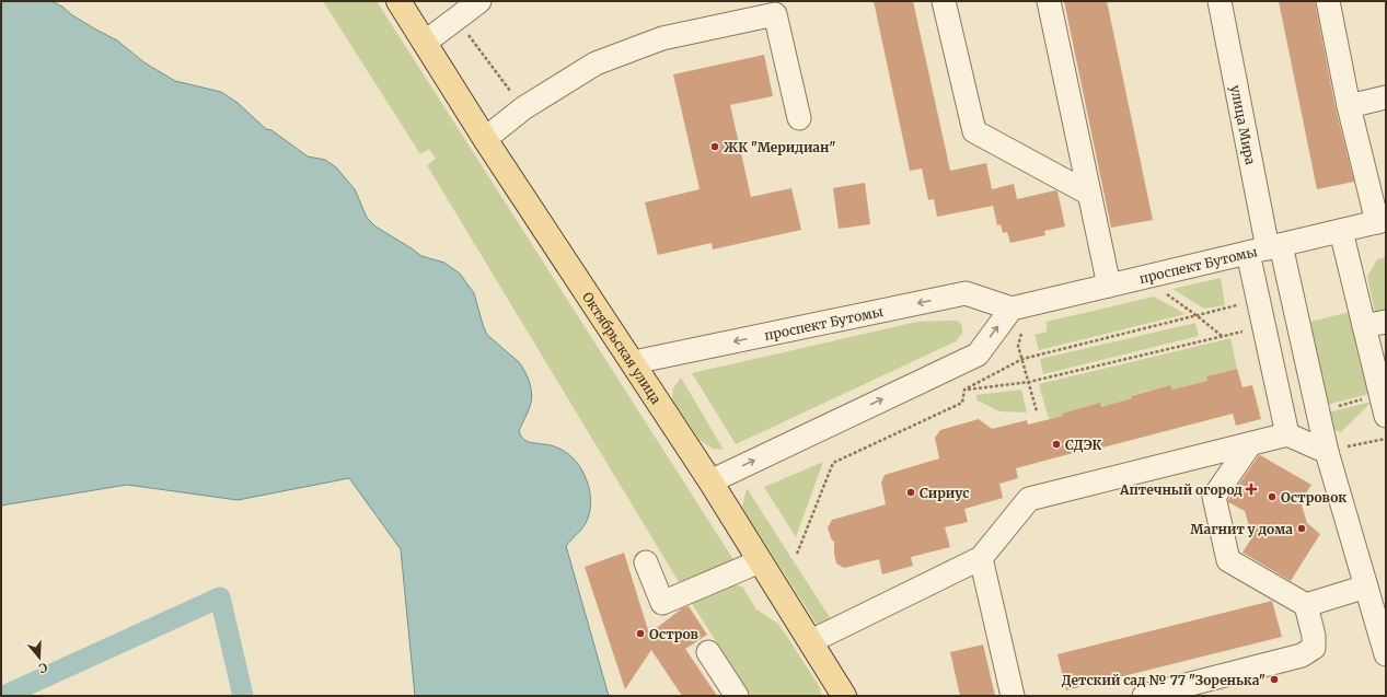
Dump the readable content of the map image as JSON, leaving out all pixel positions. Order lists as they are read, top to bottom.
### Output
{
  "streets": {
    "main road": ["Октябрьская улица"],
    "street": ["улица Мира", "проспект Бутомы"]
  },
  "crossings": [
    ["улица Мира", "проспект Бутомы"],
    ["проспект Бутомы", "Октябрьская улица"]
  ],
  "places": {
    "other": [
      "ЖК \"Меридиан\"",
      "СДЭК",
      "Сириус",
      "Островок",
      "Магнит у дома",
      "Остров",
      "Детский сад № 77 \"Зоренька\""
    ],
    "health": ["Аптечный огород"]
  },
  "north": "bottom"
}
